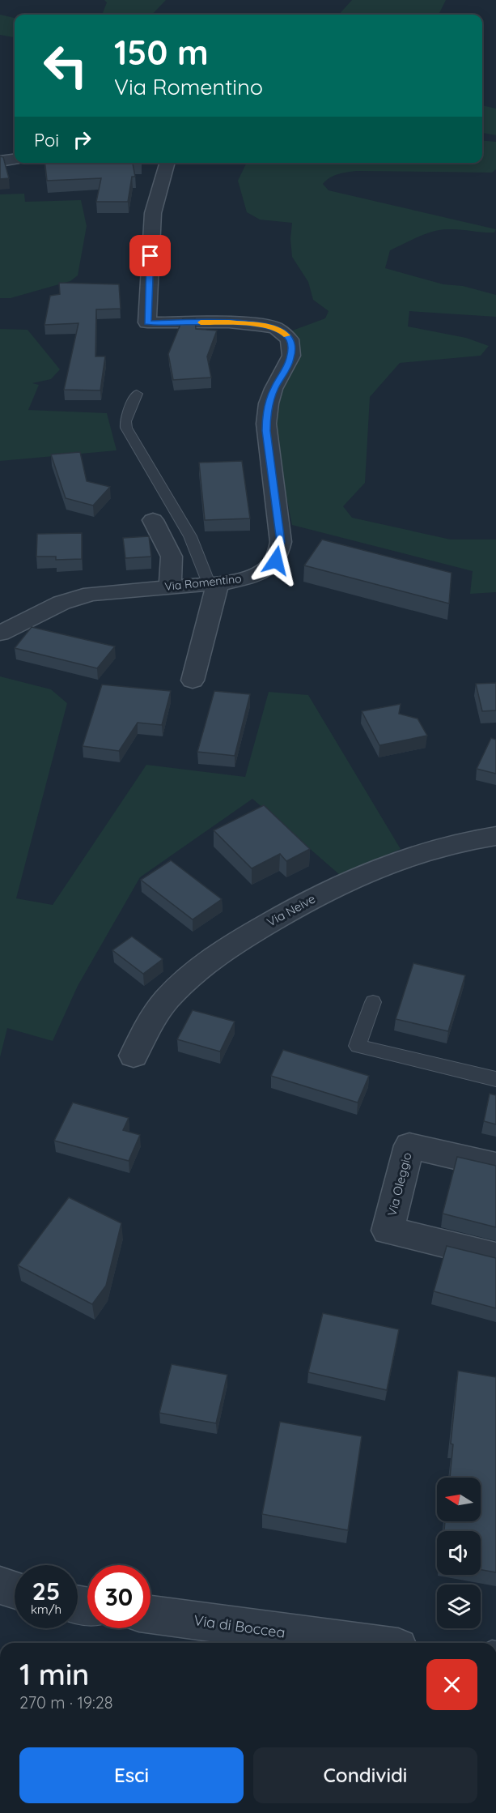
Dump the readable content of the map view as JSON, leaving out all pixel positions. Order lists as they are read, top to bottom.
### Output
{
  "streets": {
    "street": [
      "Via Romentino",
      "Via Neive",
      "Via Oleggio",
      "Via di Boccea"
    ]
  },
  "north": "left",
  "page": {
    "turn": ["150 m", "Via Romentino"],
    "then": "Poi",
    "speed": "25 km/h",
    "limit": "30",
    "heading": ["1 min", "270 m · 19:28"],
    "buttons": ["Esci", "Condividi"]
  }
}
